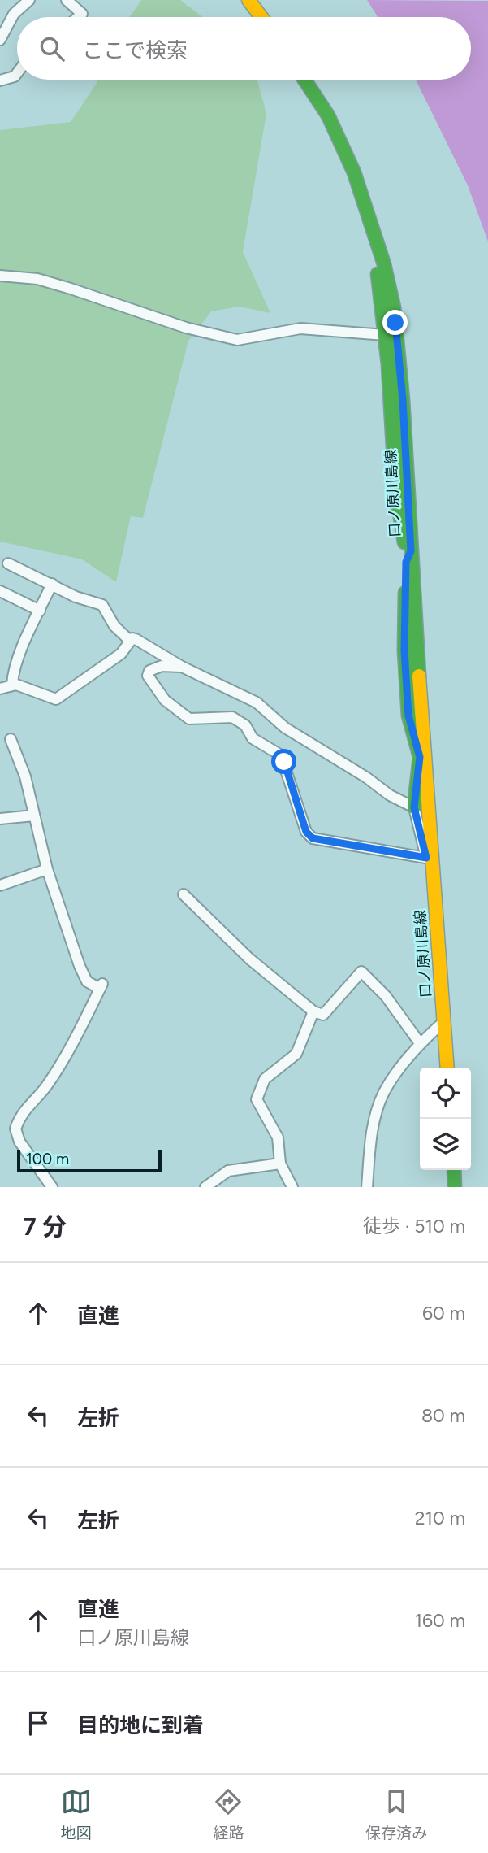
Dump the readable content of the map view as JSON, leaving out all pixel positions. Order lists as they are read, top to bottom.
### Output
{
  "streets": {
    "main road": ["口ノ原川島線"]
  },
  "scale_bar": "100 m",
  "page": {
    "search": "ここで検索",
    "scale": "100 m",
    "heading": ["7 分", "徒歩 · 510 m"],
    "list": [
      ["直進", "60 m"],
      ["左折", "80 m"],
      ["左折", "210 m"],
      ["直進", "口ノ原川島線", "160 m"],
      "目的地に到着"
    ],
    "nav": ["地図", "経路", "保存済み"]
  }
}
